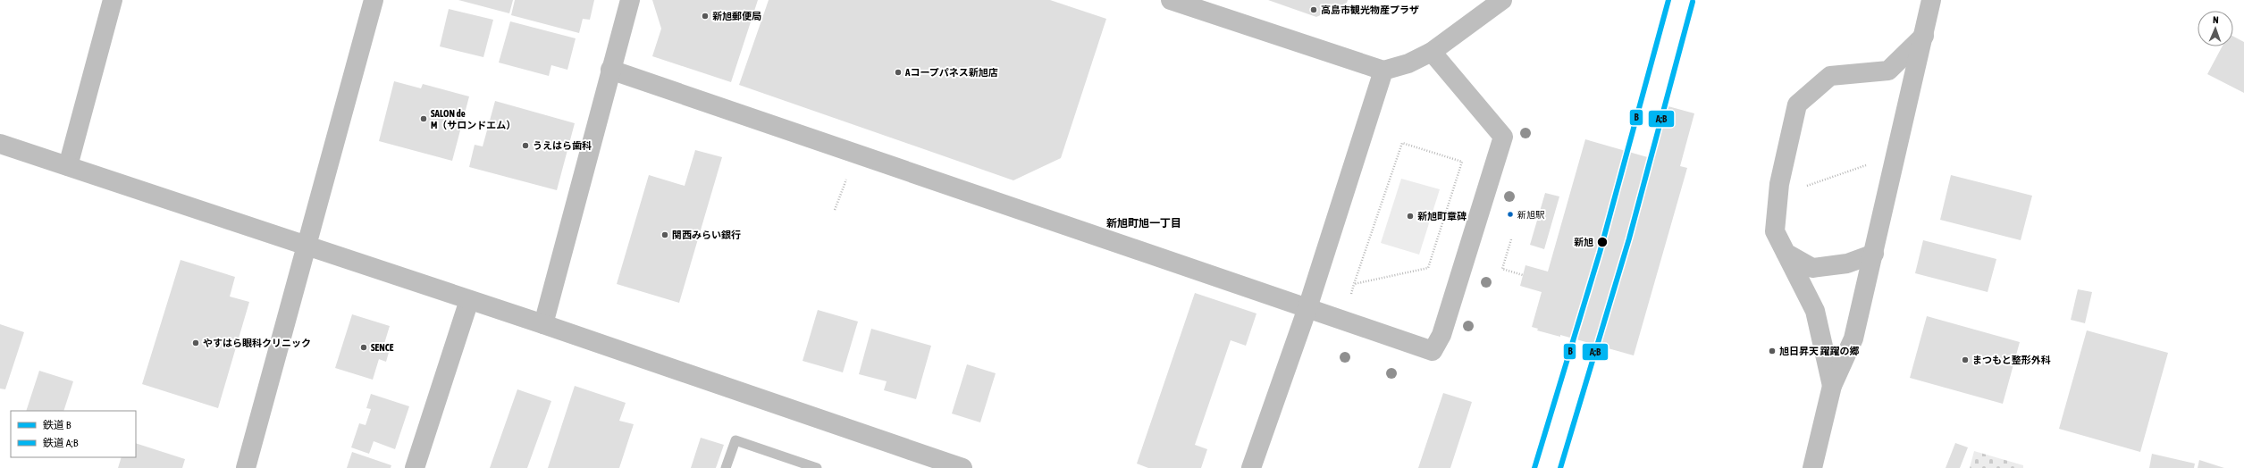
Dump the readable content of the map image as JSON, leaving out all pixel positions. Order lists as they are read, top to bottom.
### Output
{
  "districts": ["新旭町旭一丁目"],
  "places": [
    "高島市観光物産プラザ",
    "新旭郵便局",
    "Aコープパネス新旭店",
    "SALON de M（サロンドエム）",
    "うえはら歯科",
    "新旭駅",
    "新旭町章碑",
    "関西みらい銀行",
    "新旭",
    "やすはら眼科クリニック",
    "SENCE",
    "旭日昇天 躍躍の郷",
    "まつもと整形外科"
  ],
  "lines": ["rail line B", "rail line A;B"],
  "legend": ["鉄道 B", "鉄道 A;B"],
  "north": "top"
}
